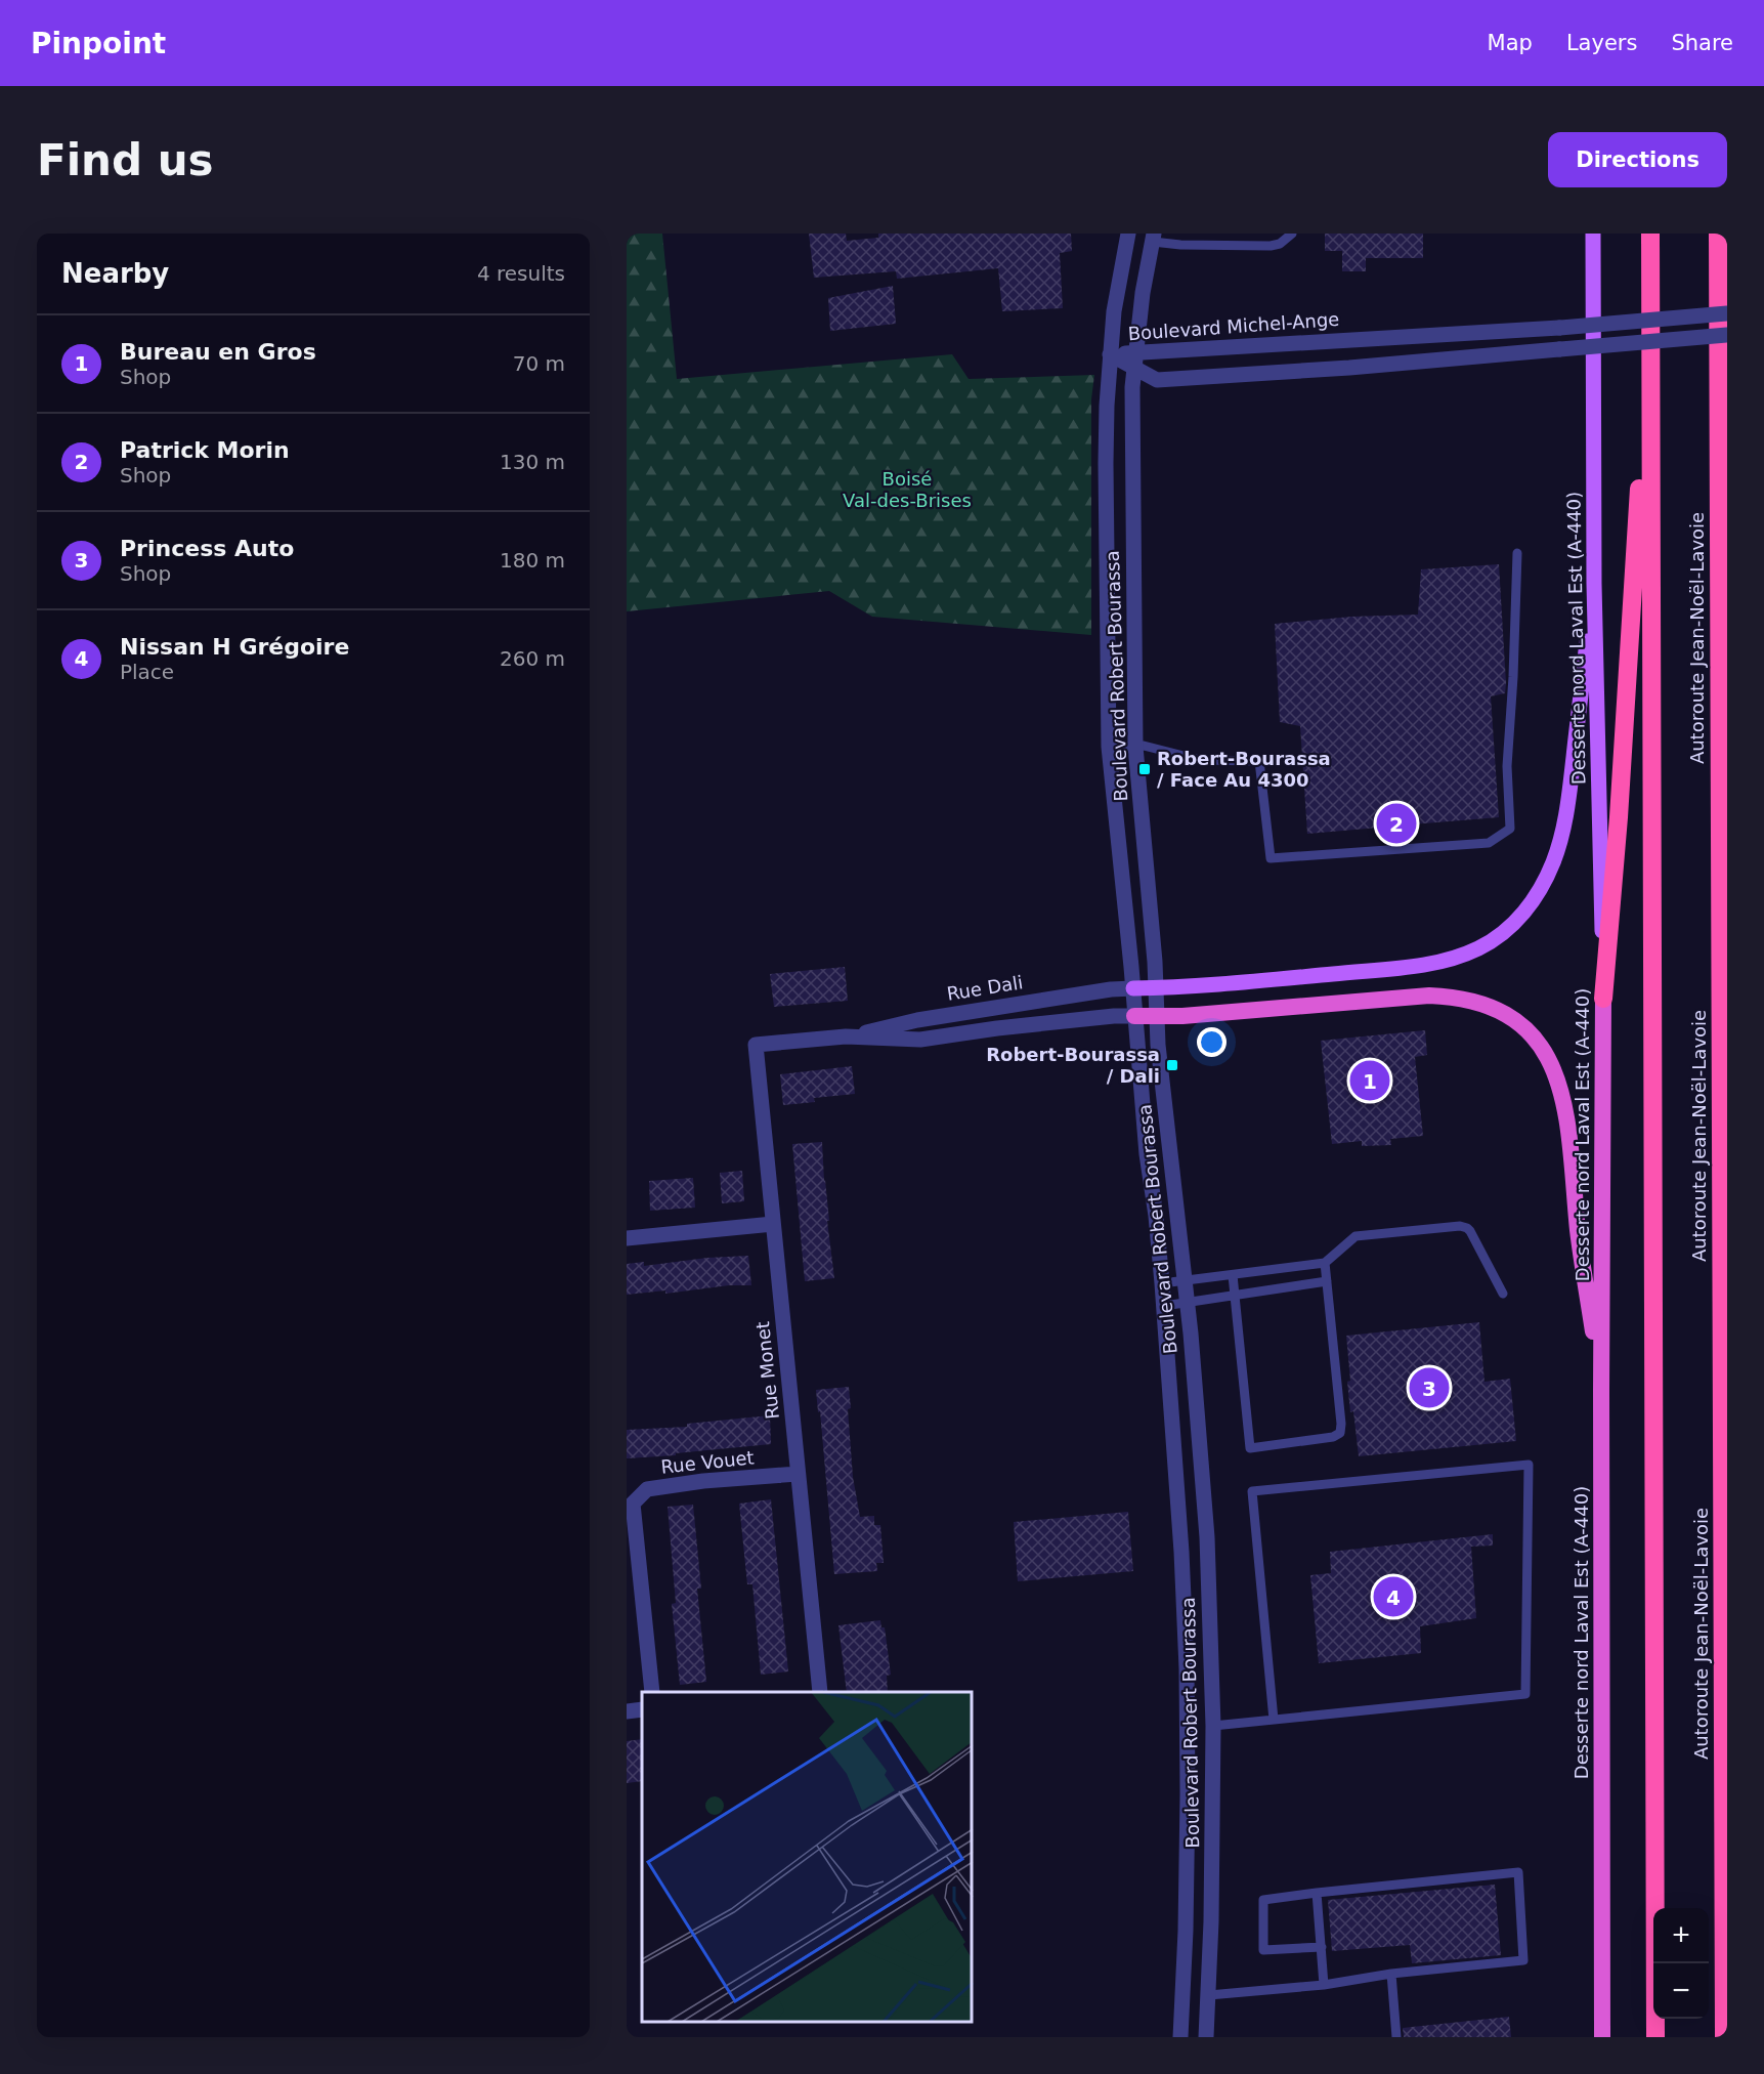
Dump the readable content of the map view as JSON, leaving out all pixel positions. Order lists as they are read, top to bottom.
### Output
{
  "streets": {
    "highway": ["Desserte nord Laval Est (A-440)", "Autoroute Jean-Noël-Lavoie"],
    "street": [
      "Boulevard Michel-Ange",
      "Boulevard Robert Bourassa",
      "Rue Dali",
      "Rue Monet",
      "Rue Vouet"
    ]
  },
  "crossings": [
    ["Boulevard Michel-Ange", "Boulevard Robert Bourassa"],
    ["Boulevard Robert Bourassa", "Rue Dali"],
    ["Rue Dali", "Rue Monet"],
    ["Rue Monet", "Rue Vouet"]
  ],
  "parks": ["Boisé Val-des-Brises"],
  "places": {
    "transit": ["Robert-Bourassa / Face Au 4300", "Robert-Bourassa / Dali"]
  },
  "page": {
    "header": "Pinpoint",
    "nav": ["Map", "Layers", "Share"],
    "buttons": "Directions",
    "title": "Find us",
    "heading": ["Nearby", "4 results"],
    "list": [
      {
        "mark": "1",
        "name": "Bureau en Gros",
        "note": "Shop",
        "value": "70 m"
      },
      {
        "mark": "2",
        "name": "Patrick Morin",
        "note": "Shop",
        "value": "130 m"
      },
      {
        "mark": "3",
        "name": "Princess Auto",
        "note": "Shop",
        "value": "180 m"
      },
      {
        "mark": "4",
        "name": "Nissan H Grégoire",
        "note": "Place",
        "value": "260 m"
      }
    ],
    "pins": [
      "2",
      "1",
      "3",
      "4"
    ],
    "map_buttons": ["+", "−"]
  }
}
